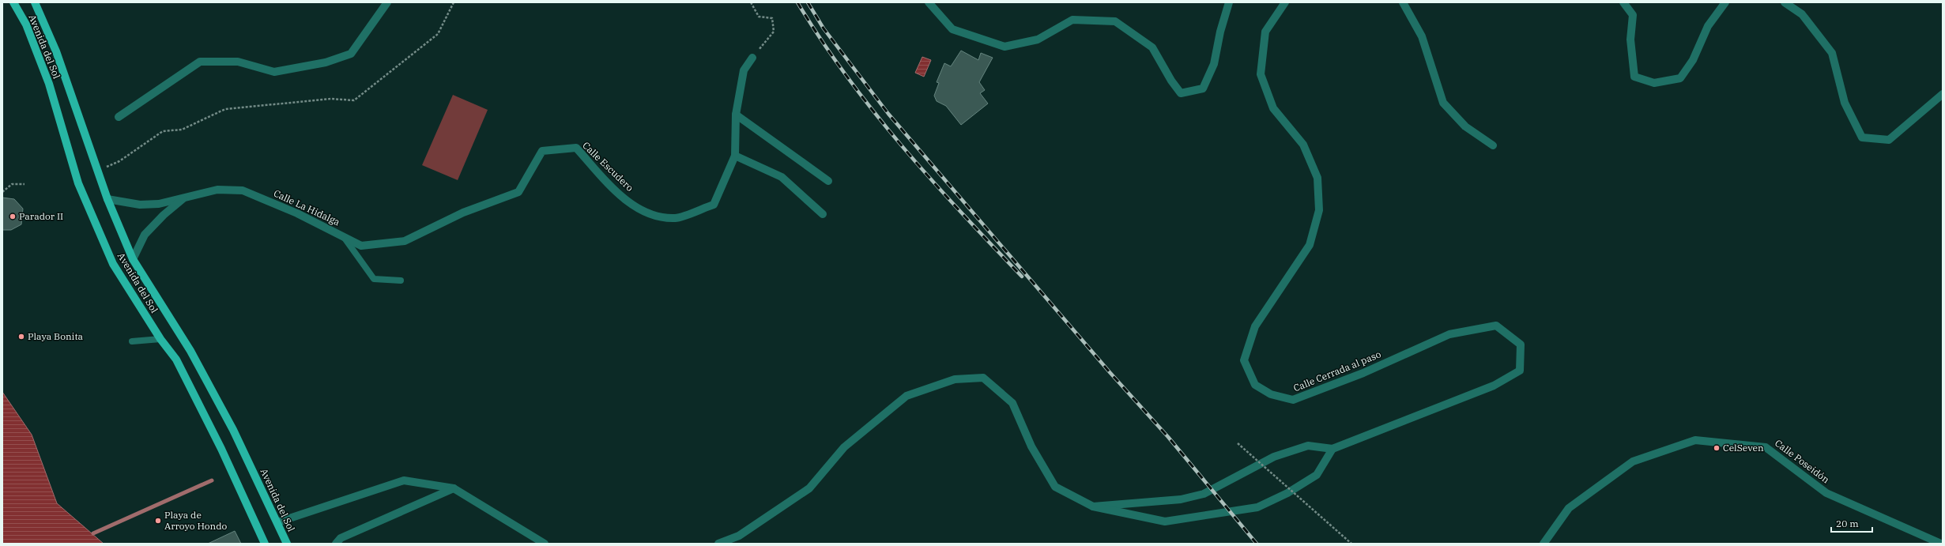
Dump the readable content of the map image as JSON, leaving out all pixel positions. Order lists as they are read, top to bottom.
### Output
{
  "streets": {
    "main road": ["Avenida del Sol"],
    "street": [
      "Calle Escudero",
      "Calle La Hidalga",
      "Calle Cerrada al paso",
      "Calle Poseidón"
    ]
  },
  "crossings": [
    ["Avenida del Sol", "Calle La Hidalga"],
    ["Calle Escudero", "Calle La Hidalga"]
  ],
  "places": [
    "Parador II",
    "Playa Bonita",
    "CelSeven",
    "Playa de Arroyo Hondo"
  ],
  "scale_bar": "20 m"
}
